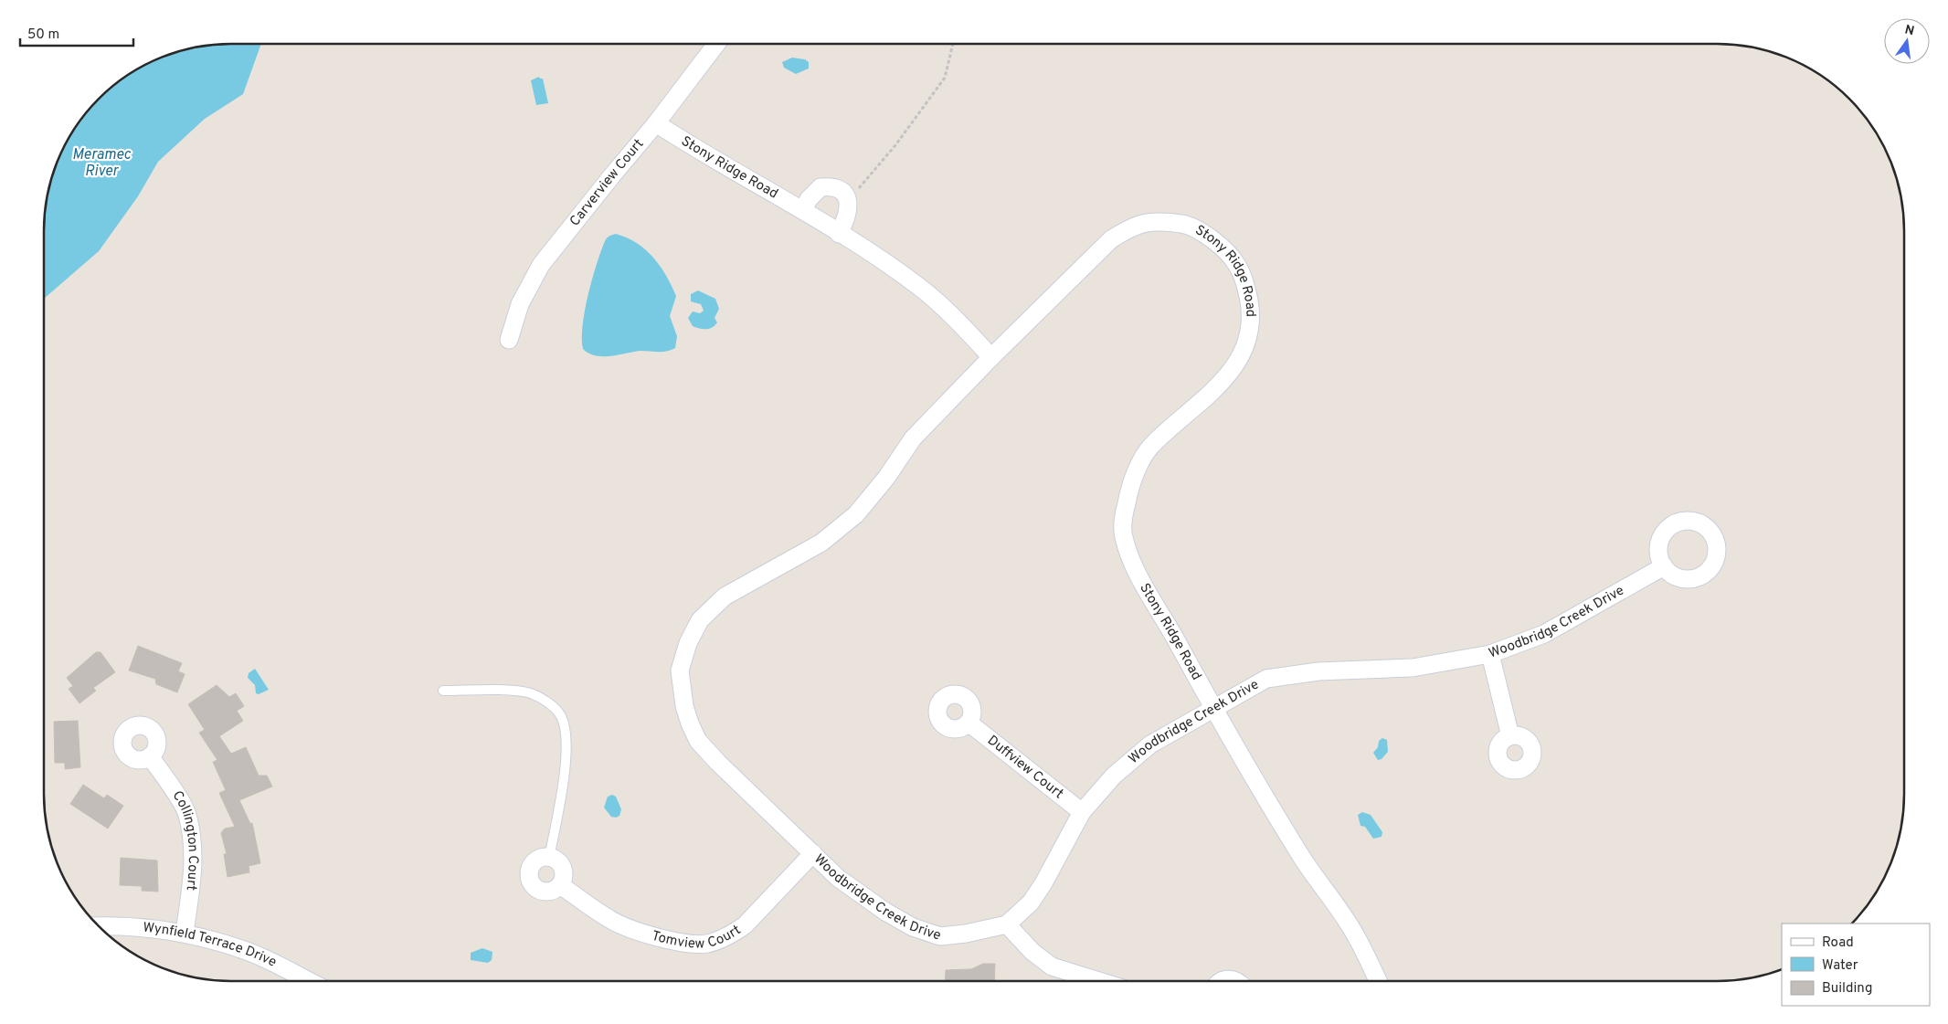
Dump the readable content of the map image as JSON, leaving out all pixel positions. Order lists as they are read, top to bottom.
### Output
{
  "streets": {
    "street": [
      "Stony Ridge Road",
      "Carverview Court",
      "Woodbridge Creek Drive",
      "Duffview Court",
      "Collington Court",
      "Tomview Court",
      "Wynfield Terrace Drive"
    ]
  },
  "crossings": [
    ["Stony Ridge Road", "Carverview Court"],
    ["Stony Ridge Road", "Woodbridge Creek Drive"],
    ["Woodbridge Creek Drive", "Duffview Court"],
    ["Woodbridge Creek Drive", "Tomview Court"],
    ["Collington Court", "Wynfield Terrace Drive"]
  ],
  "water": ["Meramec River"],
  "legend": ["Road", "Water", "Building"],
  "scale_bar": "50 m",
  "north": "top"
}
